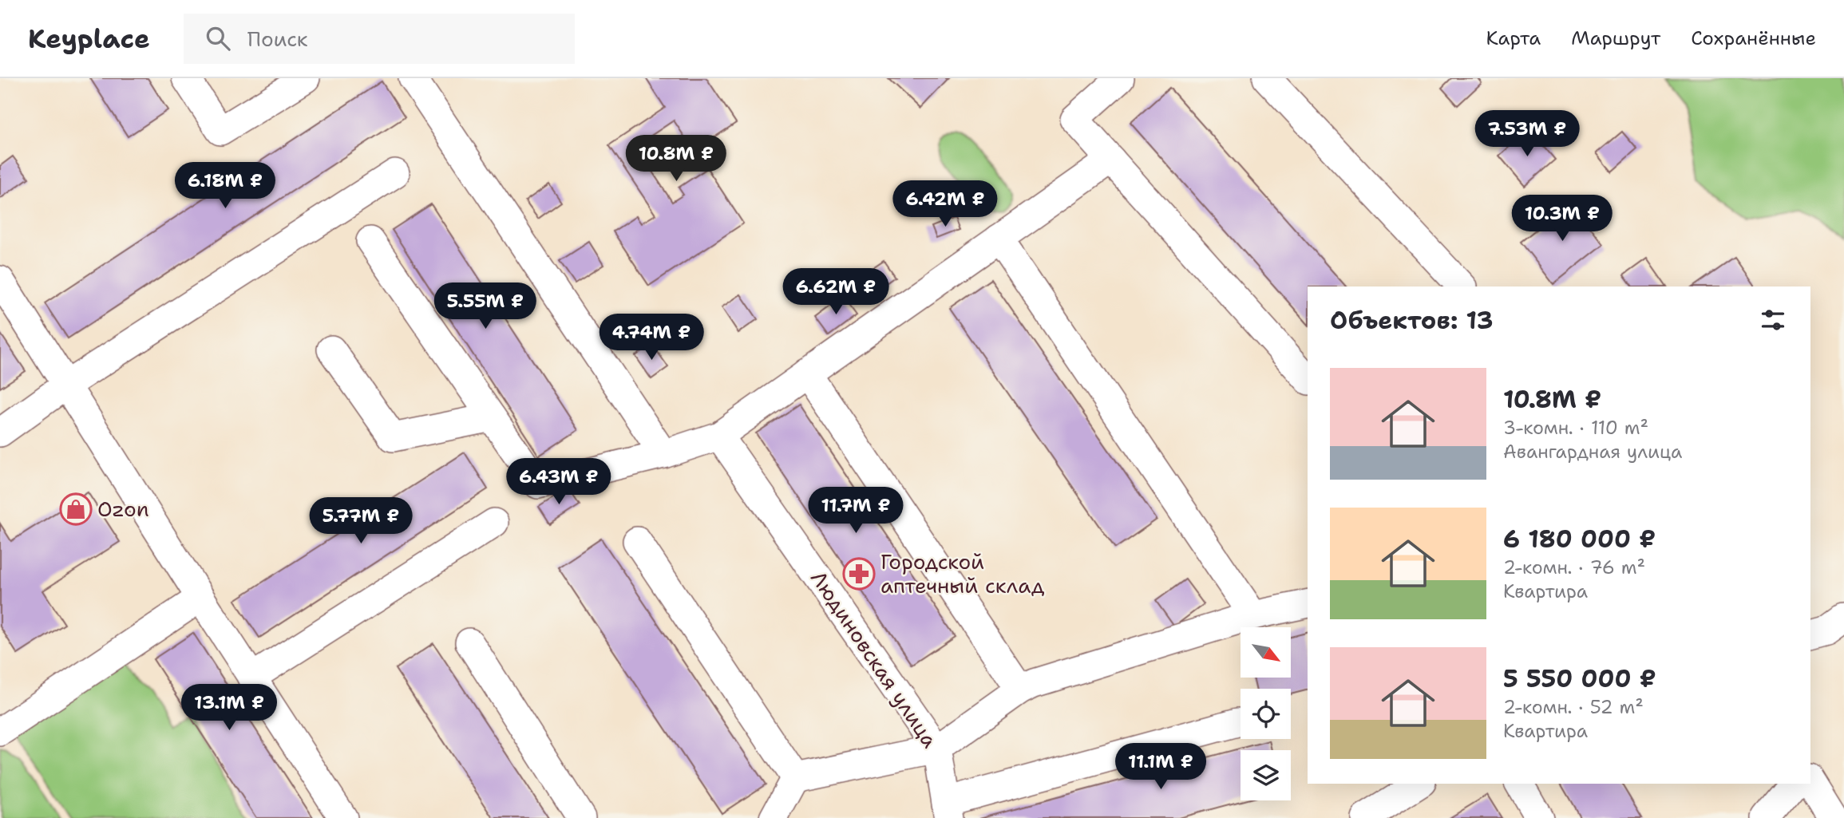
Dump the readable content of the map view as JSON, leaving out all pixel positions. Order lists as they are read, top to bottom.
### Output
{
  "streets": {
    "street": ["Людиновская улица"]
  },
  "places": {
    "shop": ["Ozon"],
    "pharmacy": ["Городской аптечный склад"]
  },
  "north": "bottom right",
  "page": {
    "header": "Keyplace",
    "search": "Поиск",
    "nav": ["Карта", "Маршрут", "Сохранённые"],
    "price": [
      "7.53M ₽",
      "10.8M ₽",
      "6.18M ₽",
      "6.42M ₽",
      "10.3M ₽",
      "6.62M ₽",
      "5.55M ₽",
      "4.74M ₽",
      "6.43M ₽",
      "11.7M ₽",
      "5.77M ₽",
      "13.1M ₽",
      "11.1M ₽"
    ],
    "heading": "Объектов: 13",
    "list": [
      {
        "name": "10.8M ₽",
        "note": "3-комн. · 110 m² · Авангардная улица"
      },
      {
        "name": "6 180 000 ₽",
        "note": "2-комн. · 76 m² · Квартира"
      },
      {
        "name": "5 550 000 ₽",
        "note": "2-комн. · 52 m² · Квартира"
      }
    ]
  }
}
